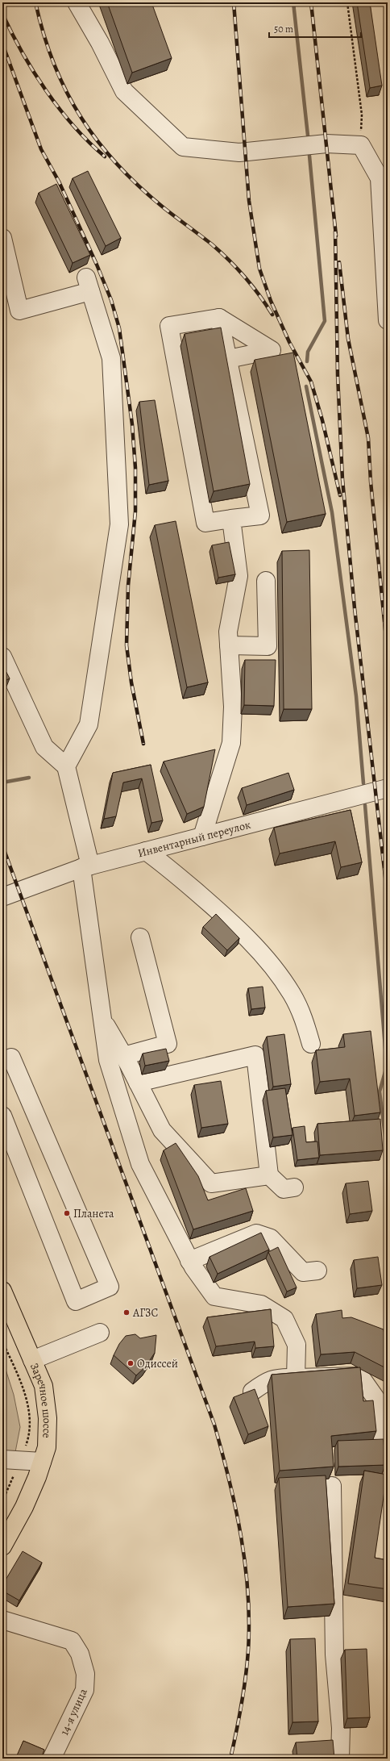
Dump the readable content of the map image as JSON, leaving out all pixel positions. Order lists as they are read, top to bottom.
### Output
{
  "streets": {
    "main road": ["Заречное шоссе"],
    "street": ["Инвентарный переулок", "14-я улица"]
  },
  "places": ["Планета", "АГЗС", "Одиссей"],
  "scale_bar": "50 m"
}
